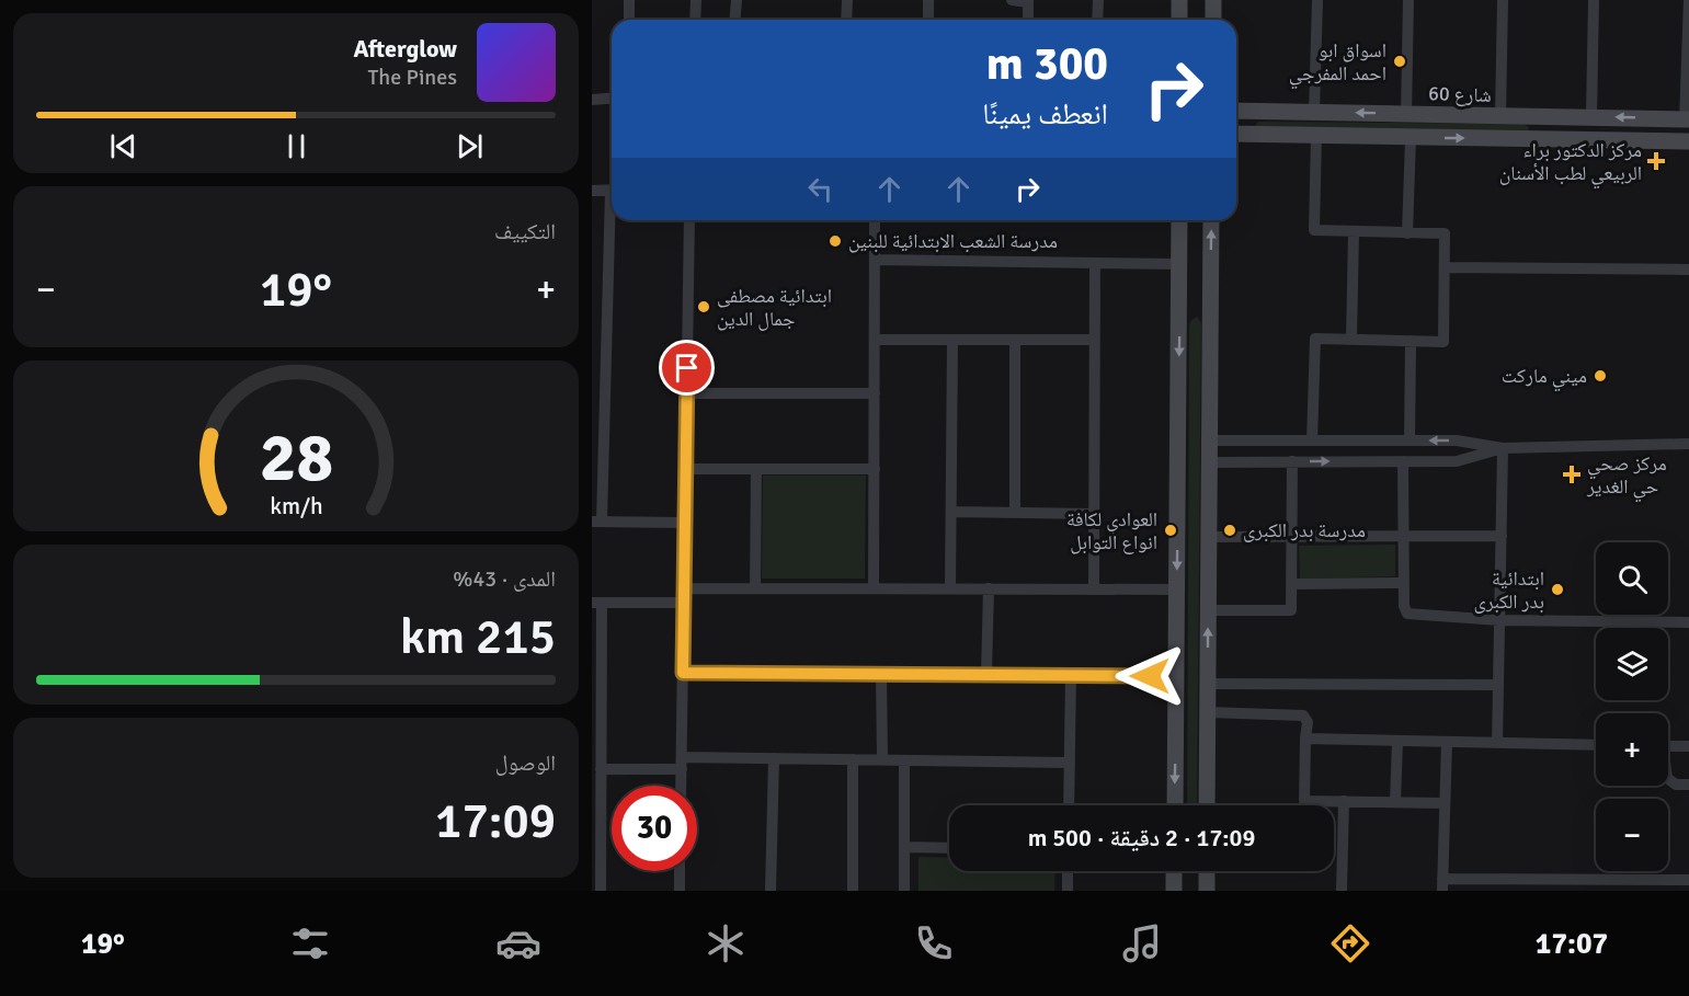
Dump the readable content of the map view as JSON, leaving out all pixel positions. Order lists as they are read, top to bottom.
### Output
{
  "streets": {
    "main road": ["شارع 60"]
  },
  "places": {
    "other": [
      "اسواق ابو احمد المفرجي",
      "مدرسة الشعب الابتدائية للبنين",
      "ابتدائية مصطفى جمال الدين",
      "ميني ماركت",
      "العوادي لكافة انواع التوابل",
      "مدرسة بدر الكبرى",
      "ابتدائية بدر الكبرى"
    ],
    "health": ["مركز الدكتور براء الربيعي لطب الأسنان", "مركز صحي حي الغدير"]
  },
  "page": {
    "turn": ["300 m", "انعطف يمينًا"],
    "song": ["Afterglow", "The Pines"],
    "tile": [
      "التكييف",
      ["المدى · 43%", "215 km"],
      ["الوصول", "17:09"]
    ],
    "heat": ["−", "19°", "+"],
    "map_buttons": ["+", "−"],
    "limit": "30",
    "trip": "17:09 · 2 دقيقة · 500 m",
    "tabs": ["17:07", "19°"],
    "gauge": ["28", "km/h"]
  }
}
